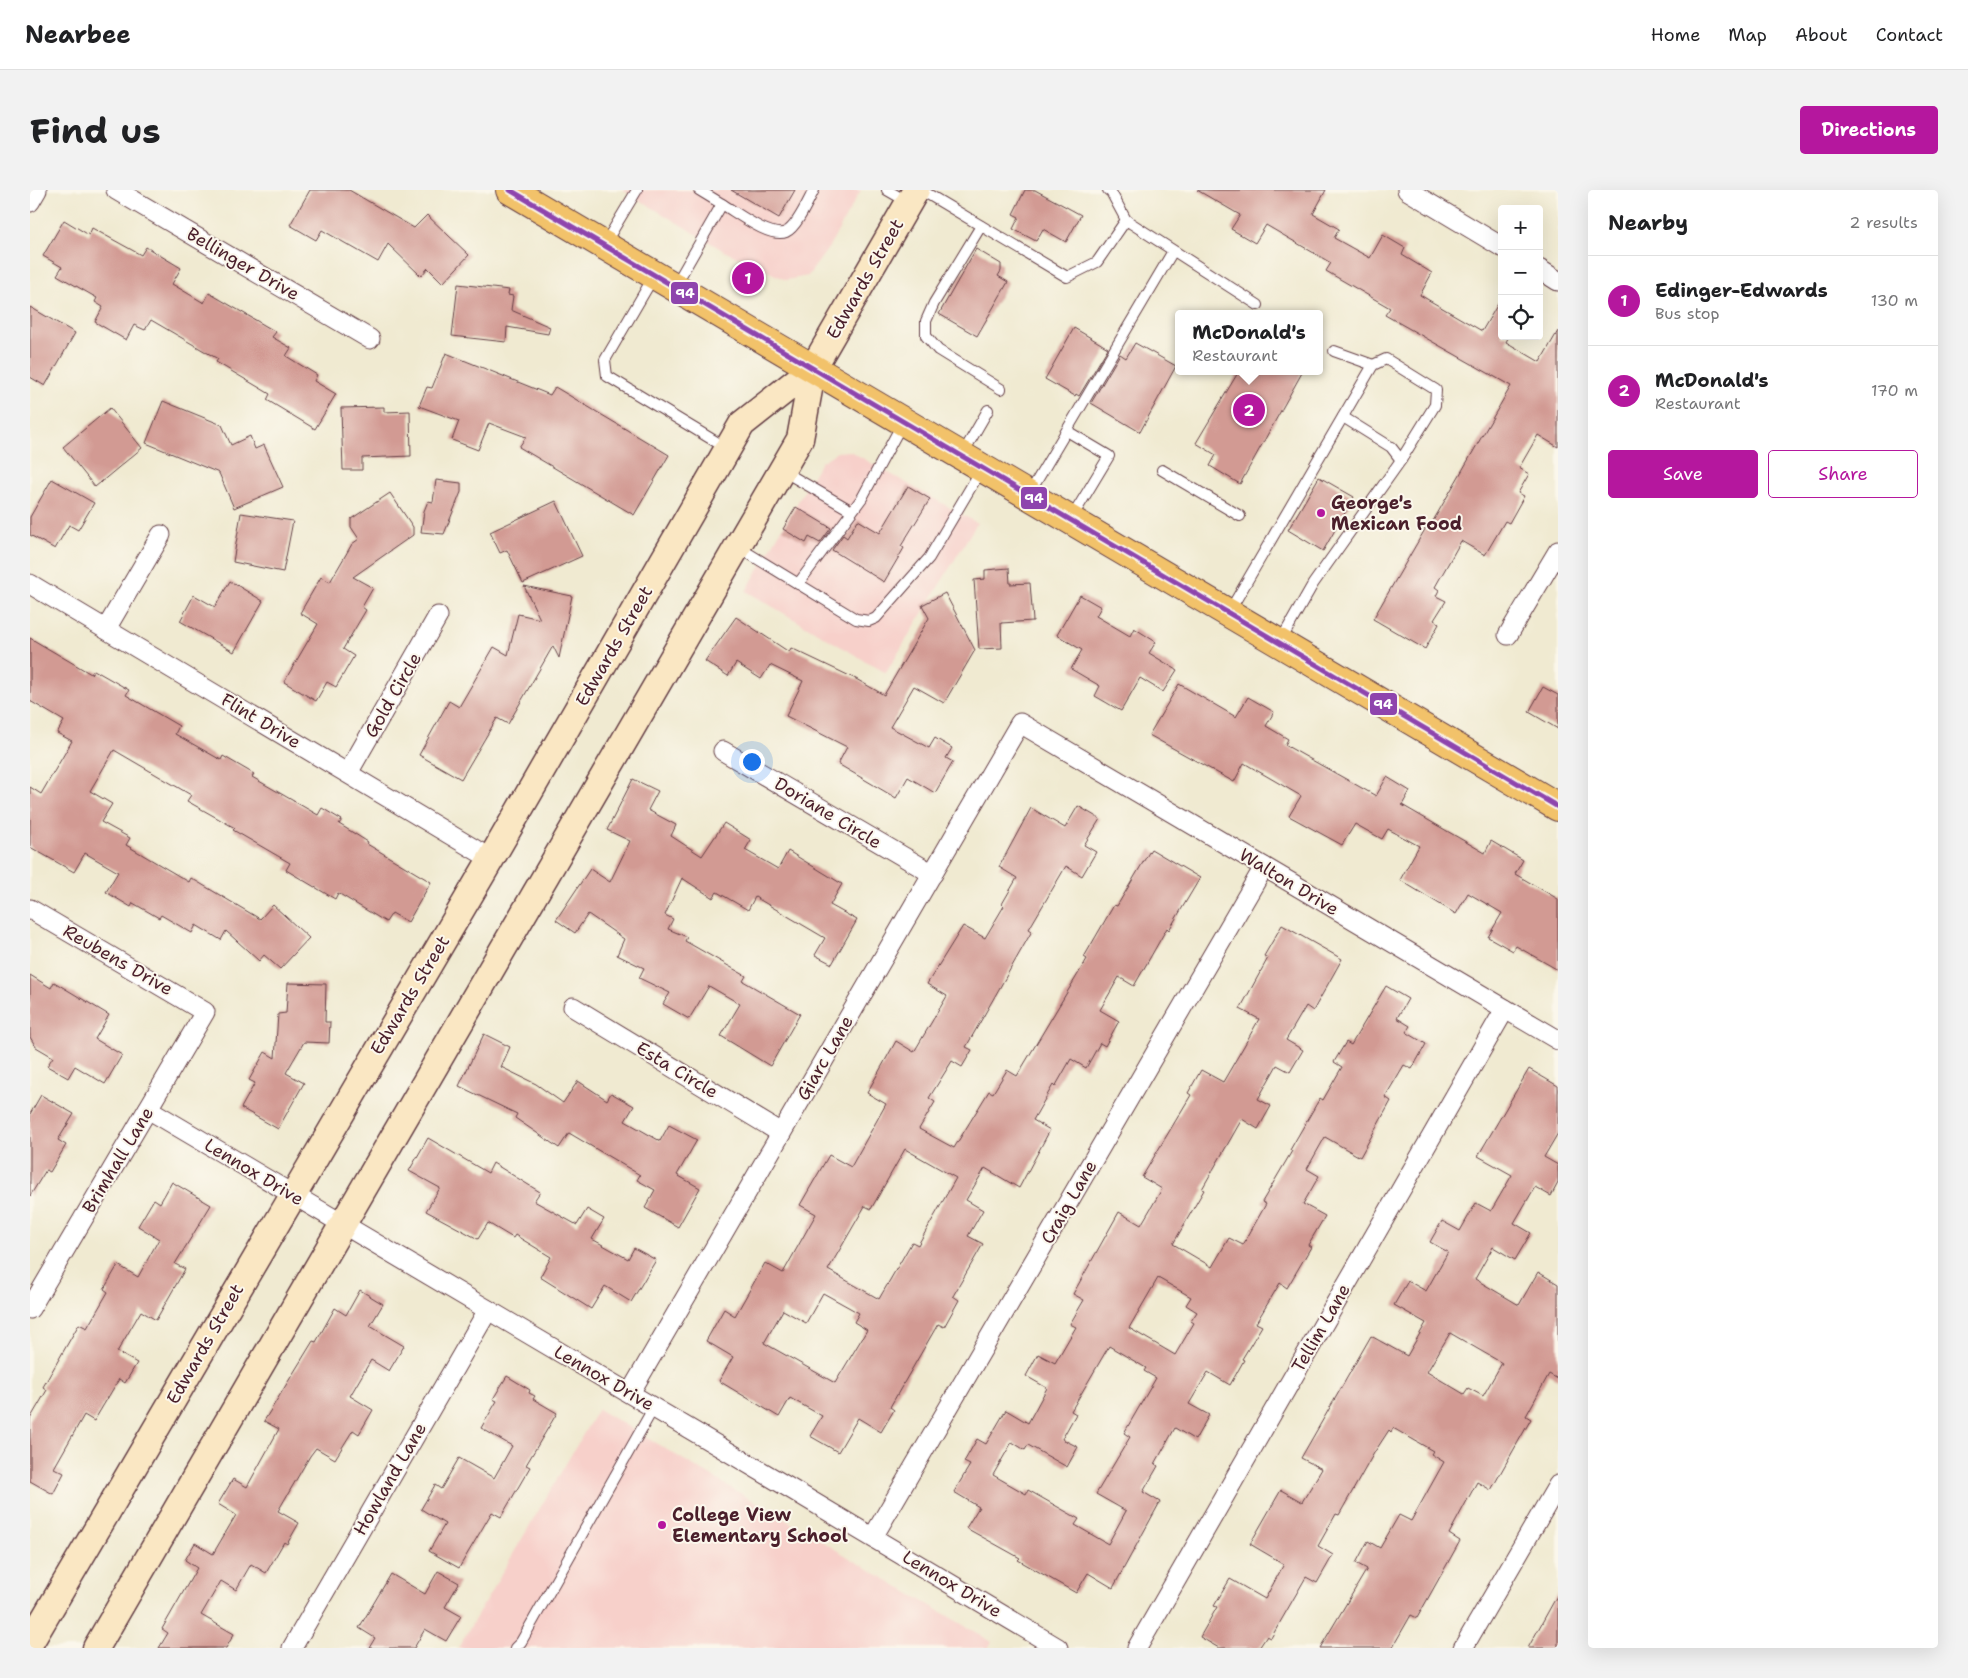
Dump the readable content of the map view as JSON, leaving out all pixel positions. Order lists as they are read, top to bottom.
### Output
{
  "streets": {
    "main road": ["Edwards Street"],
    "street": [
      "Bellinger Drive",
      "Gold Circle",
      "Flint Drive",
      "Doriane Circle",
      "Walton Drive",
      "Reubens Drive",
      "Giarc Lane",
      "Esta Circle",
      "Brimhall Lane",
      "Lennox Drive",
      "Craig Lane",
      "Tellim Lane",
      "Howland Lane"
    ]
  },
  "crossings": [
    ["Edwards Street", "Flint Drive"],
    ["Edwards Street", "Lennox Drive"],
    ["Gold Circle", "Flint Drive"],
    ["Doriane Circle", "Giarc Lane"],
    ["Walton Drive", "Giarc Lane"],
    ["Walton Drive", "Craig Lane"],
    ["Walton Drive", "Tellim Lane"],
    ["Reubens Drive", "Brimhall Lane"],
    ["Giarc Lane", "Esta Circle"],
    ["Giarc Lane", "Lennox Drive"],
    ["Brimhall Lane", "Lennox Drive"],
    ["Lennox Drive", "Craig Lane"],
    ["Lennox Drive", "Howland Lane"]
  ],
  "places": ["George's Mexican Food", "College View Elementary School"],
  "lines": ["transit line 94"],
  "page": {
    "header": "Nearbee",
    "nav": [
      "Home",
      "Map",
      "About",
      "Contact"
    ],
    "buttons": [
      "Directions",
      ["Save", "Share"]
    ],
    "title": "Find us",
    "heading": ["Nearby", "2 results"],
    "map_buttons": ["+", "−"],
    "list": [
      {
        "mark": "1",
        "name": "Edinger-Edwards",
        "note": "Bus stop",
        "value": "130 m"
      },
      {
        "mark": "2",
        "name": "McDonald's",
        "note": "Restaurant",
        "value": "170 m"
      }
    ],
    "pins": ["1", "2"],
    "popup": ["McDonald's", "Restaurant"]
  }
}
